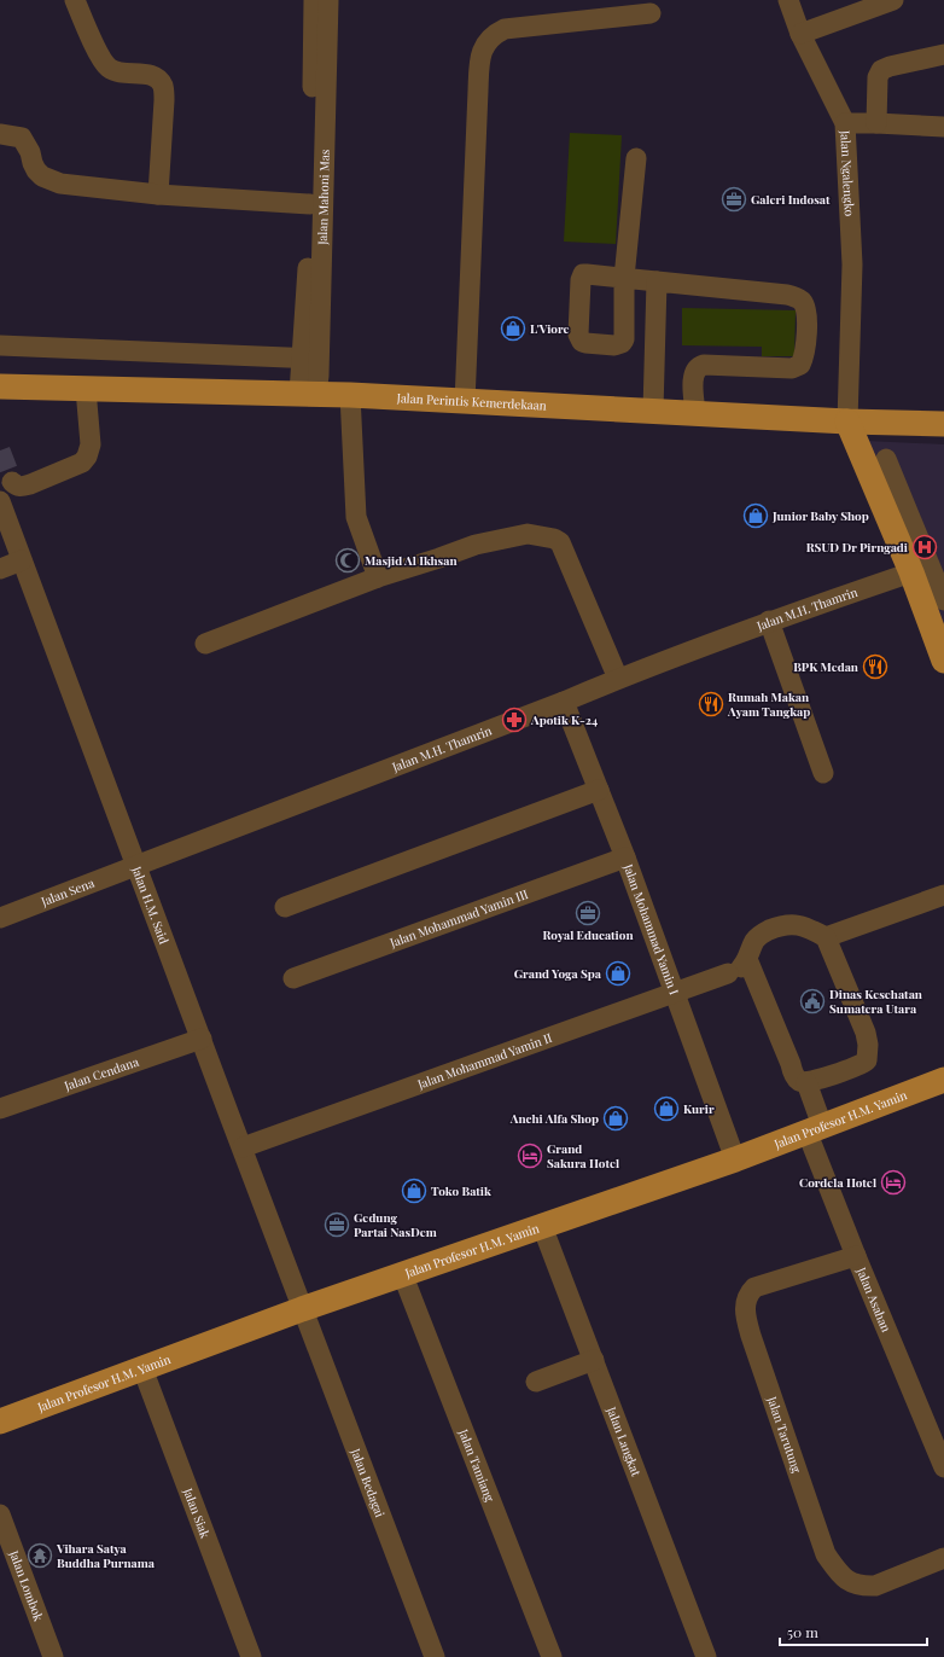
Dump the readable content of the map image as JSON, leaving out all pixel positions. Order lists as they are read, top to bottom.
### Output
{
  "streets": {
    "main road": ["Jalan Perintis Kemerdekaan", "Jalan Profesor H.M. Yamin"],
    "street": [
      "Jalan Ngalengko",
      "Jalan Mahoni Mas",
      "Jalan M.H. Thamrin",
      "Jalan Sena",
      "Jalan H.M. Said",
      "Jalan Mohammad Yamin III",
      "Jalan Mohammad Yamin I",
      "Jalan Mohammad Yamin II",
      "Jalan Cendana",
      "Jalan Asahan",
      "Jalan Tarutung",
      "Jalan Langkat",
      "Jalan Tamiang",
      "Jalan Bedagai",
      "Jalan Siak",
      "Jalan Lombok"
    ]
  },
  "crossings": [
    ["Jalan Ngalengko", "Jalan Perintis Kemerdekaan"],
    ["Jalan Mahoni Mas", "Jalan Perintis Kemerdekaan"],
    ["Jalan M.H. Thamrin", "Jalan Sena"],
    ["Jalan M.H. Thamrin", "Jalan H.M. Said"],
    ["Jalan M.H. Thamrin", "Jalan Mohammad Yamin I"],
    ["Jalan Sena", "Jalan H.M. Said"],
    ["Jalan H.M. Said", "Jalan Mohammad Yamin II"],
    ["Jalan H.M. Said", "Jalan Cendana"],
    ["Jalan H.M. Said", "Jalan Profesor H.M. Yamin"],
    ["Jalan H.M. Said", "Jalan Bedagai"],
    ["Jalan Mohammad Yamin III", "Jalan Mohammad Yamin I"],
    ["Jalan Mohammad Yamin I", "Jalan Mohammad Yamin II"],
    ["Jalan Mohammad Yamin I", "Jalan Profesor H.M. Yamin"],
    ["Jalan Profesor H.M. Yamin", "Jalan Asahan"],
    ["Jalan Profesor H.M. Yamin", "Jalan Langkat"],
    ["Jalan Profesor H.M. Yamin", "Jalan Tamiang"],
    ["Jalan Profesor H.M. Yamin", "Jalan Bedagai"],
    ["Jalan Profesor H.M. Yamin", "Jalan Siak"],
    ["Jalan Asahan", "Jalan Tarutung"]
  ],
  "places": {
    "office": ["Galeri Indosat", "Royal Education", "Gedung Partai NasDem"],
    "shop": [
      "L'Viore",
      "Junior Baby Shop",
      "Grand Yoga Spa",
      "Kurir",
      "Anchi Alfa Shop",
      "Toko Batik"
    ],
    "hospital": ["RSUD Dr Pirngadi"],
    "mosque": ["Masjid Al Ikhsan"],
    "restaurant": ["BPK Medan", "Rumah Makan Ayam Tangkap"],
    "pharmacy": ["Apotik K-24"],
    "public building": ["Dinas Kesehatan Sumatera Utara"],
    "hotel": ["Grand Sakura Hotel", "Cordela Hotel"],
    "temple": ["Vihara Satya Buddha Purnama"]
  },
  "scale_bar": "50 m"
}
